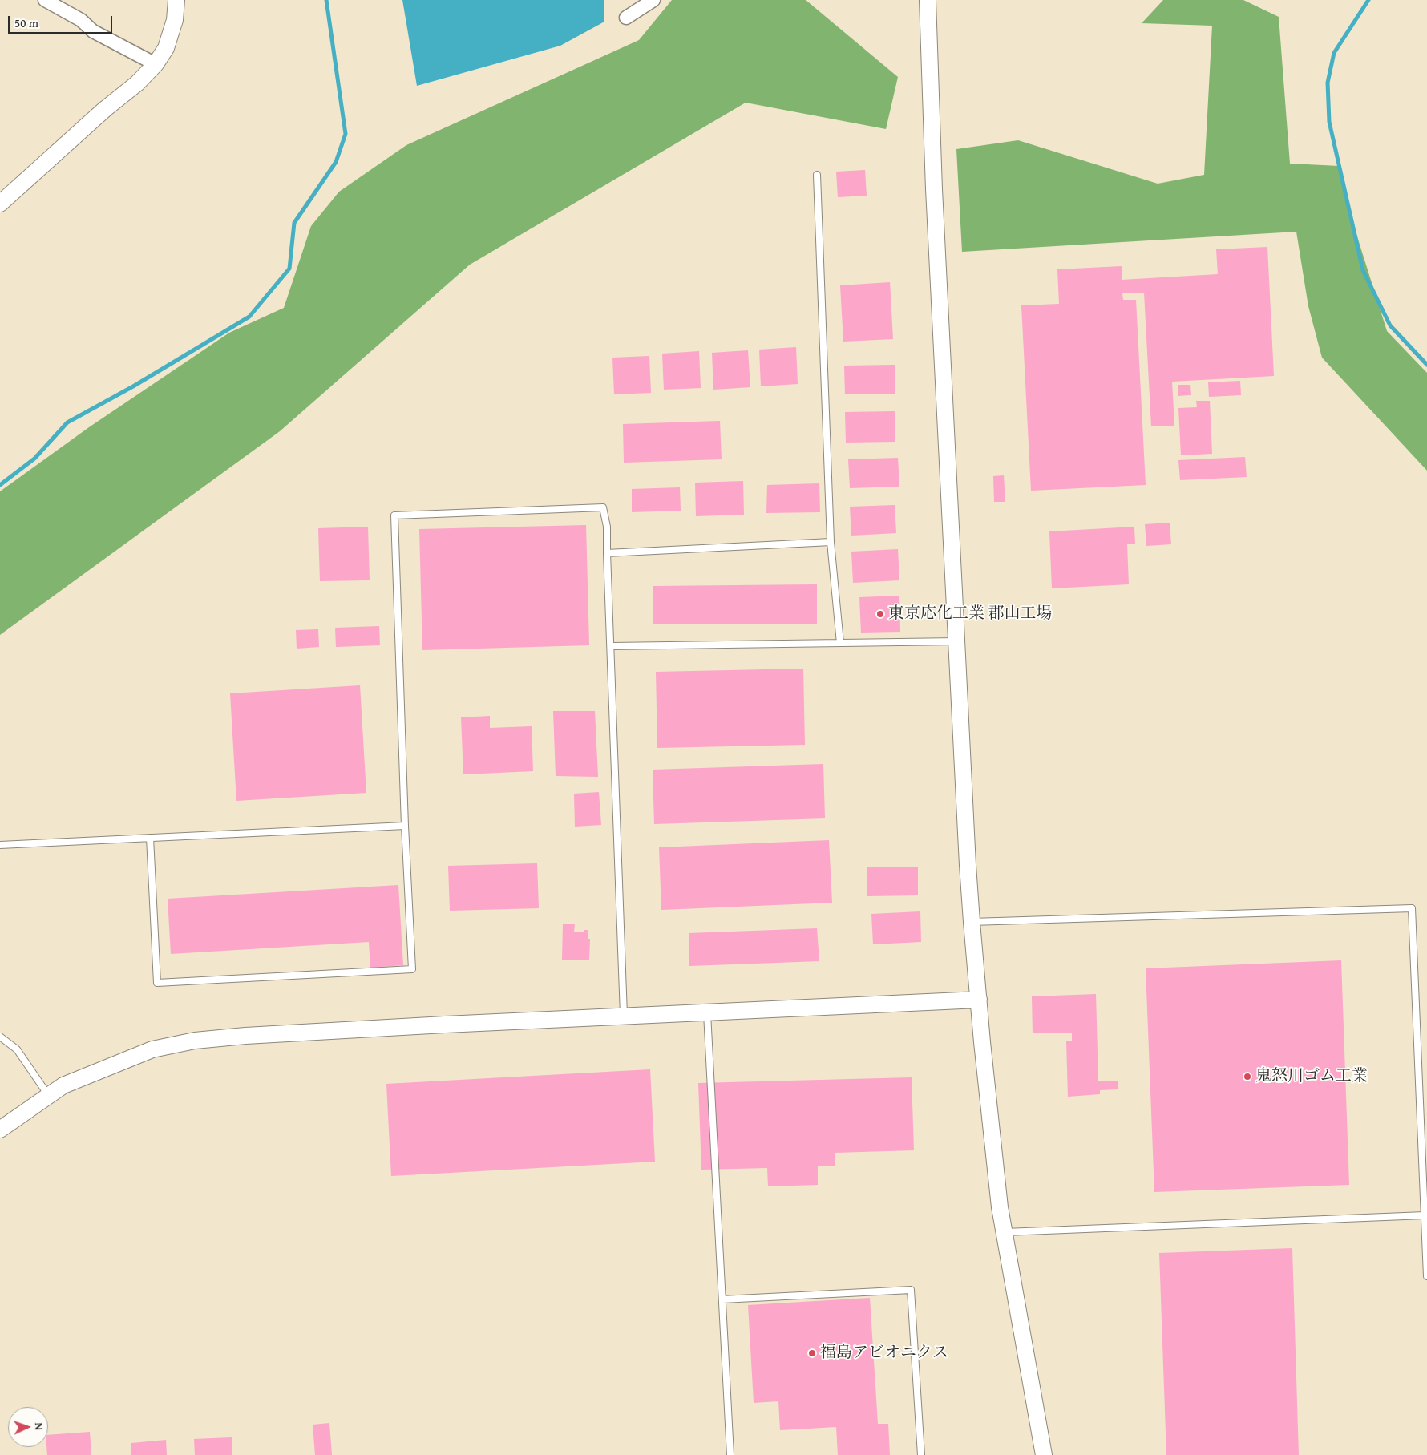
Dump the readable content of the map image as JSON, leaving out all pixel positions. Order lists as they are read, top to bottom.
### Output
{
  "places": ["東京応化工業 郡山工場", "鬼怒川ゴム工業", "福島アビオニクス"],
  "scale_bar": "50 m",
  "north": "right"
}
